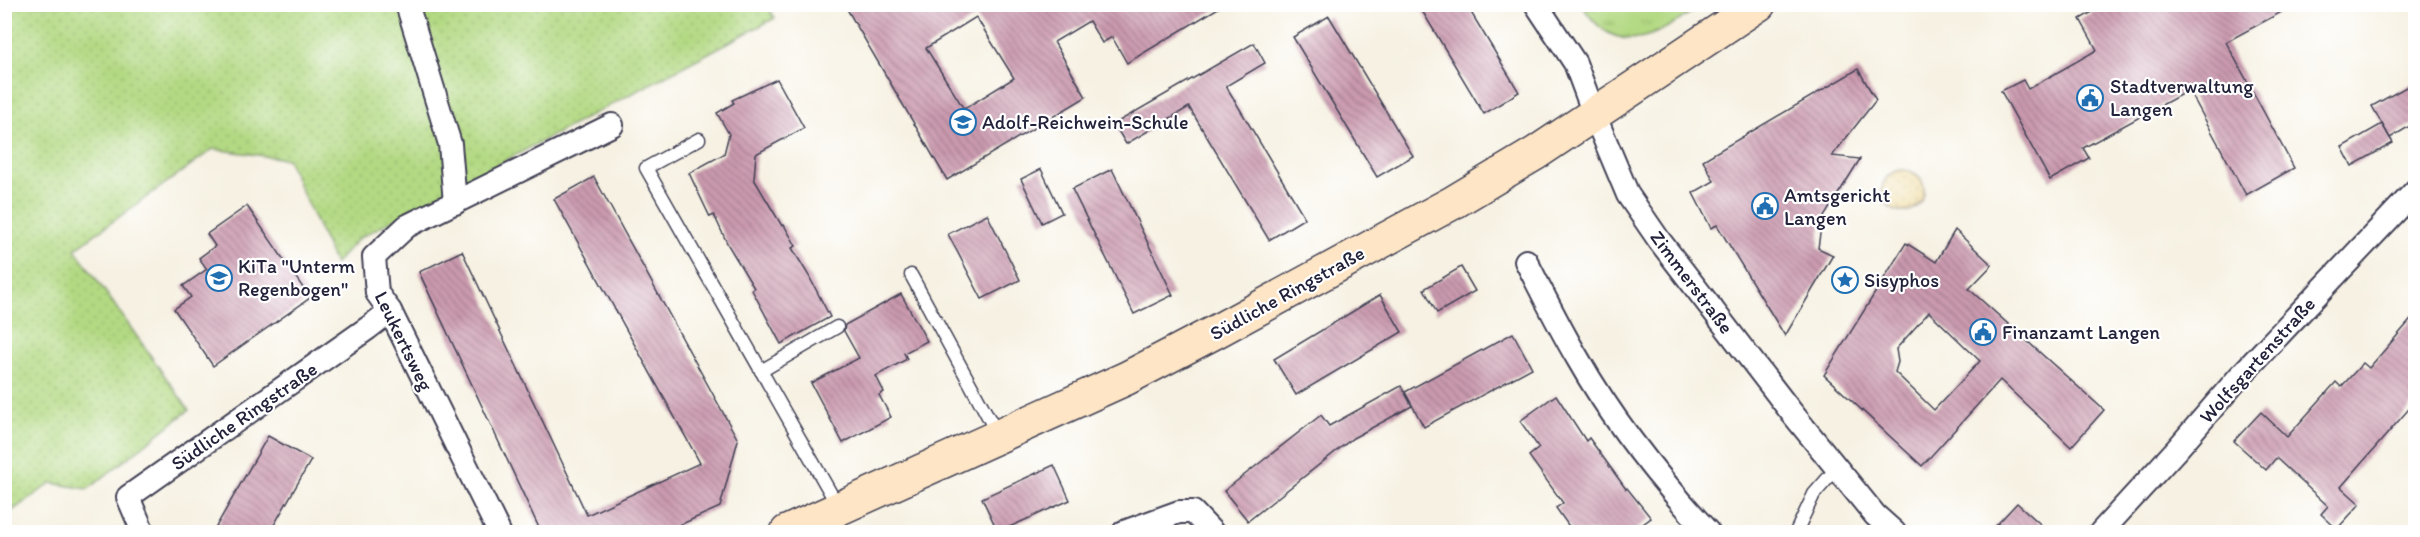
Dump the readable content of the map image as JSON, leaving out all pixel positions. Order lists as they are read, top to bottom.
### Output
{
  "streets": {
    "main road": ["Südliche Ringstraße"],
    "street": ["Zimmerstraße", "Leukertsweg", "Wolfsgartenstraße"]
  },
  "crossings": [
    ["Zimmerstraße", "Südliche Ringstraße"],
    ["Südliche Ringstraße", "Leukertsweg"]
  ],
  "places": {
    "public building": ["Stadtverwaltung Langen", "Amtsgericht Langen", "Finanzamt Langen"],
    "school or university": ["Adolf-Reichwein-Schule", "KiTa \"Unterm Regenbogen\""],
    "place": ["Sisyphos"]
  }
}
